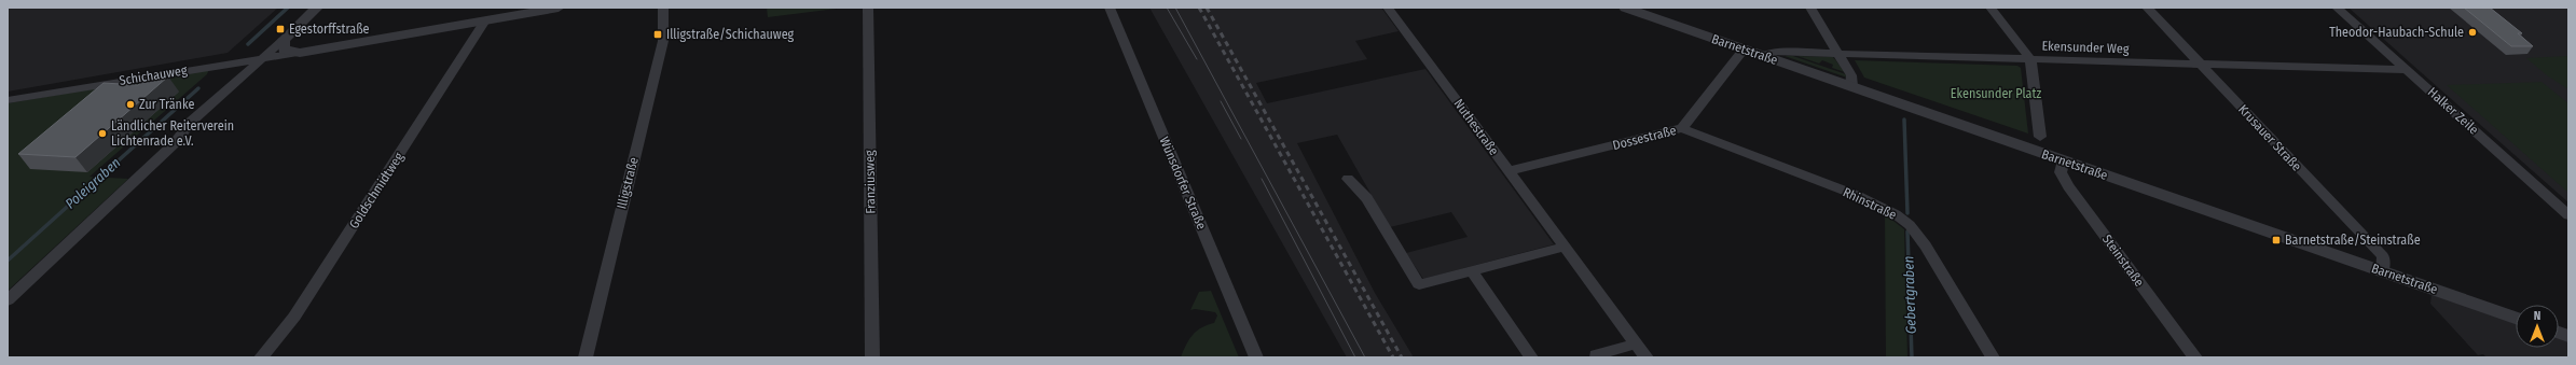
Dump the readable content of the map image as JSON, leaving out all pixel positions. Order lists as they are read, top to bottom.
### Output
{
  "streets": {
    "street": [
      "Ekensunder Weg",
      "Barnetstraße",
      "Schichauweg",
      "Halker Zeile",
      "Nuthestraße",
      "Dossestraße",
      "Krusauer Straße",
      "Franziusweg",
      "Illigstraße",
      "Wünsdorfer Straße",
      "Goldschmidtweg",
      "Rhinstraße",
      "Steinstraße"
    ]
  },
  "crossings": [
    ["Ekensunder Weg", "Barnetstraße"],
    ["Ekensunder Weg", "Halker Zeile"],
    ["Ekensunder Weg", "Krusauer Straße"],
    ["Barnetstraße", "Dossestraße"],
    ["Barnetstraße", "Krusauer Straße"],
    ["Barnetstraße", "Steinstraße"],
    ["Schichauweg", "Goldschmidtweg"],
    ["Nuthestraße", "Dossestraße"],
    ["Dossestraße", "Rhinstraße"]
  ],
  "water": ["Poleigraben", "Gebertgraben"],
  "parks": ["Ekensunder Platz"],
  "places": {
    "transit": ["Egestorffstraße", "Illigstraße/Schichauweg", "Barnetstraße/Steinstraße"],
    "other": ["Theodor-Haubach-Schule", "Zur Tränke", "Ländlicher Reiterverein Lichtenrade e.V."]
  },
  "north": "top"
}
